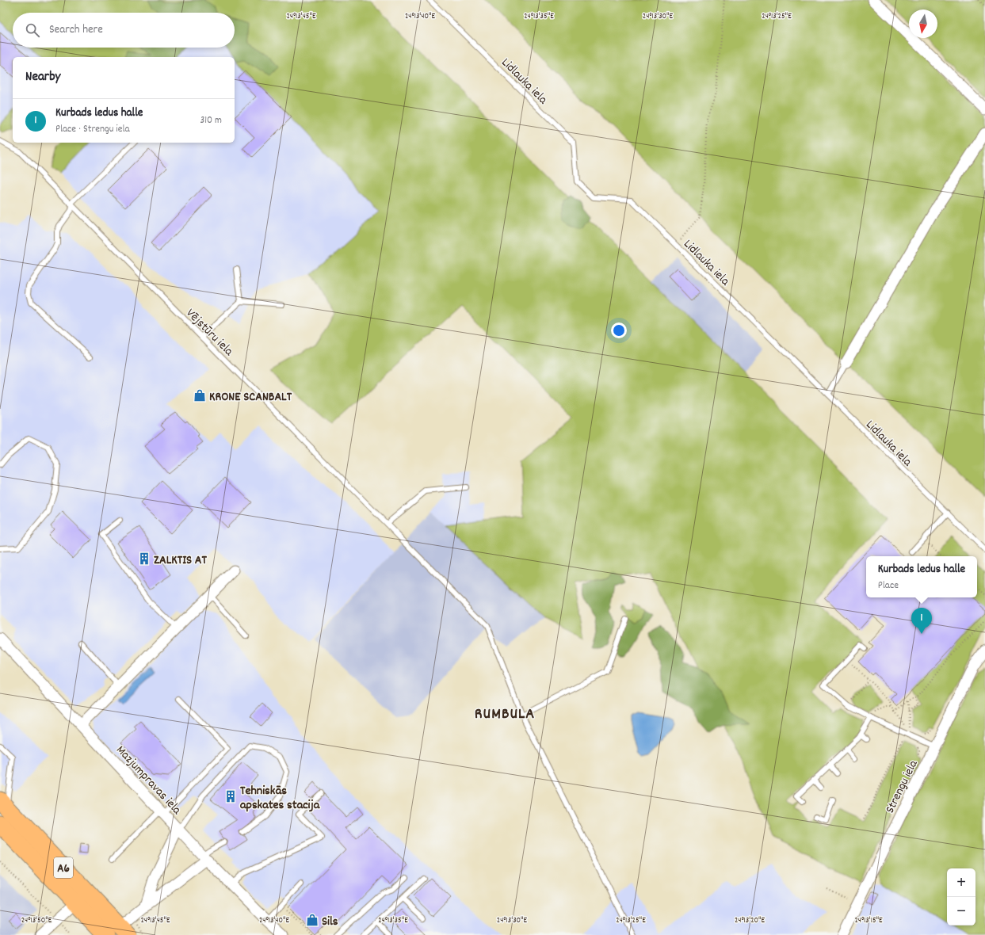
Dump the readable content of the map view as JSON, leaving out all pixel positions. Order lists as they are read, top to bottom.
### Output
{
  "streets": {
    "highway": ["A6"],
    "street": ["Mazjumpravas iela", "Strengu iela"],
    "lane": ["Lidlauka iela", "Vējstūru iela"]
  },
  "districts": ["RUMBULA"],
  "places": {
    "shop": ["KRONE SCANBALT", "Sils"],
    "building": ["ZALKTIS AT", "Tehniskās apskates stacija"]
  },
  "north": "bottom",
  "page": {
    "search": "Search here",
    "heading": "Nearby",
    "list": [
      {
        "mark": "1",
        "name": "Kurbads ledus halle",
        "note": "Place · Strengu iela",
        "value": "310 m"
      }
    ],
    "popup": ["Kurbads ledus halle", "Place"],
    "pins": "1",
    "map_buttons": ["+", "−"]
  },
  "coordinates": [
    "24°13'45\"E",
    "24°13'40\"E",
    "24°13'35\"E",
    "24°13'30\"E",
    "24°13'25\"E",
    "24°13'50\"E",
    "24°13'20\"E",
    "24°13'15\"E"
  ]
}
